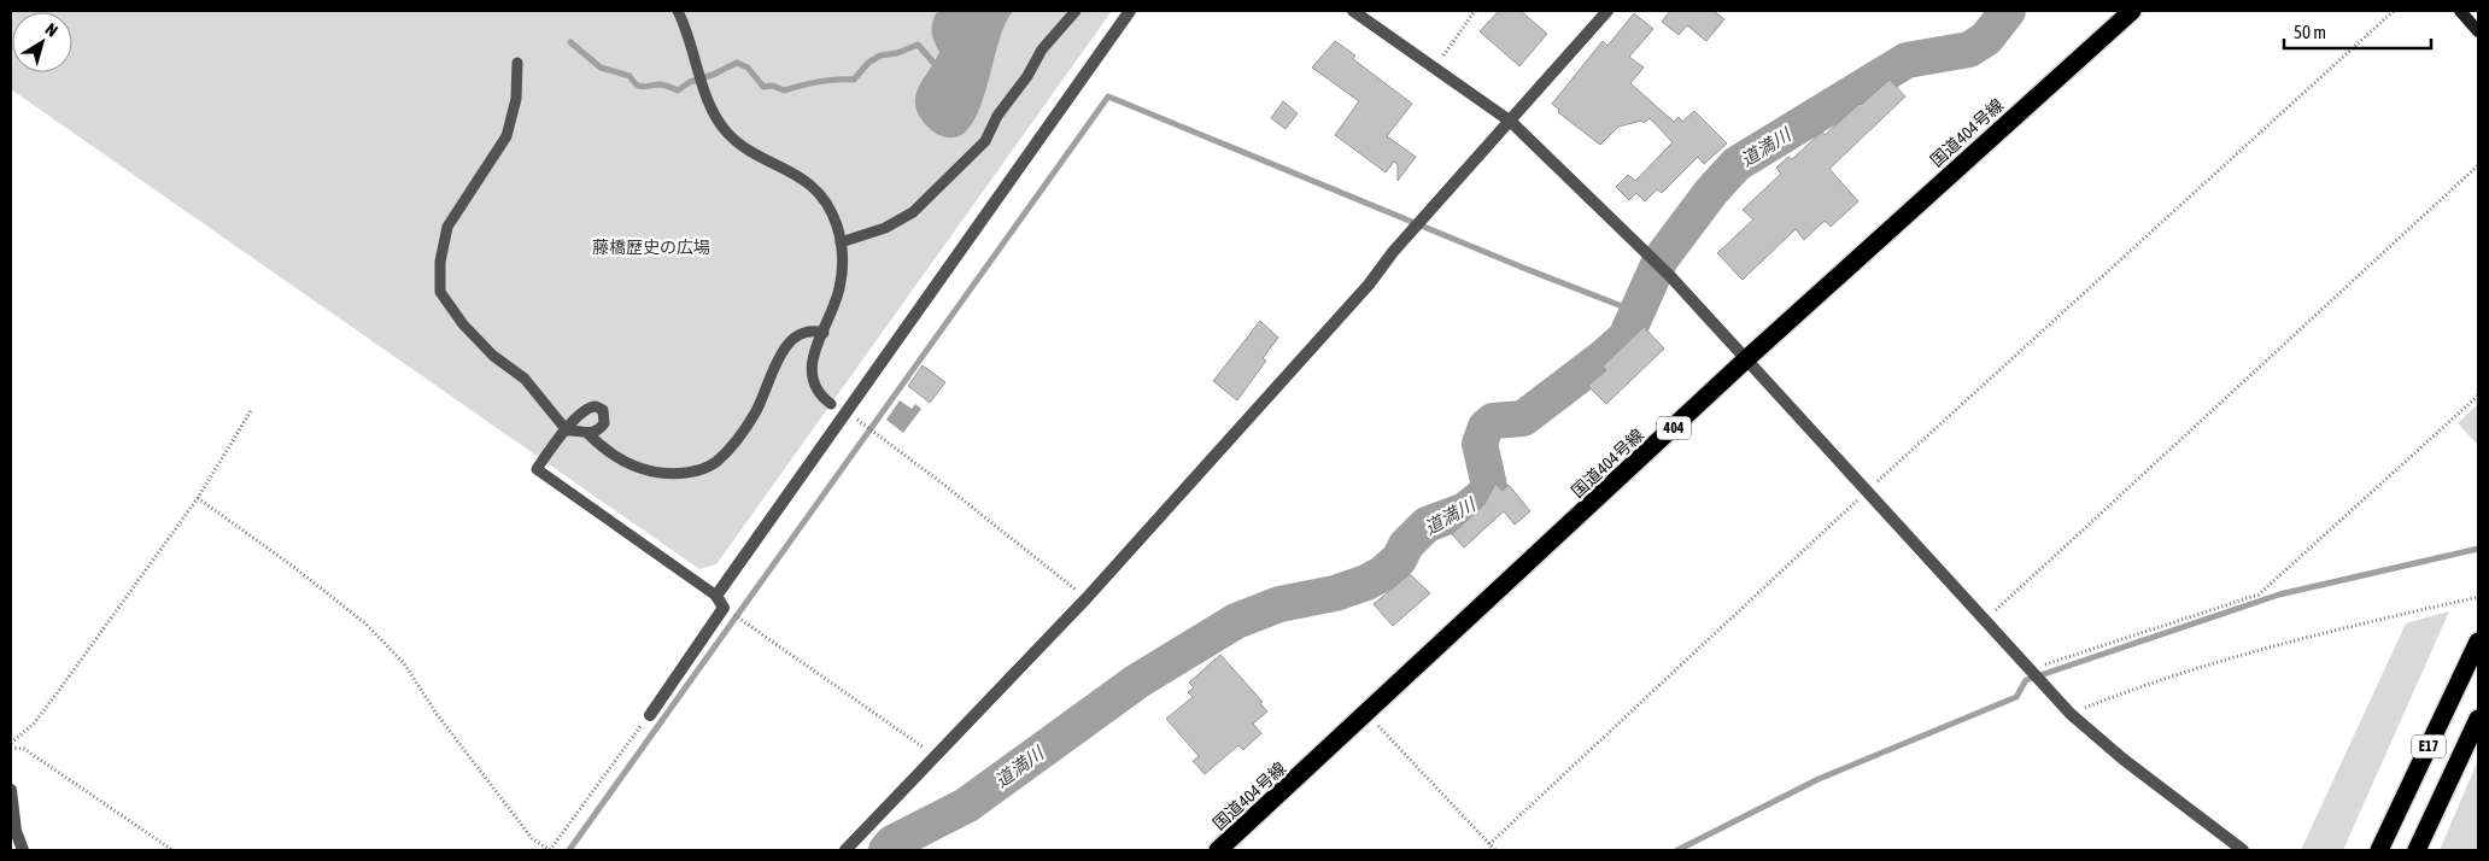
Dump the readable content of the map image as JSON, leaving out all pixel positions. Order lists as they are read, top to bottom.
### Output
{
  "streets": {
    "highway": ["国道404号線", "404", "E17"]
  },
  "water": ["道満川"],
  "parks": ["藤橋歴史の広場"],
  "scale_bar": "50 m",
  "north": "top right"
}
